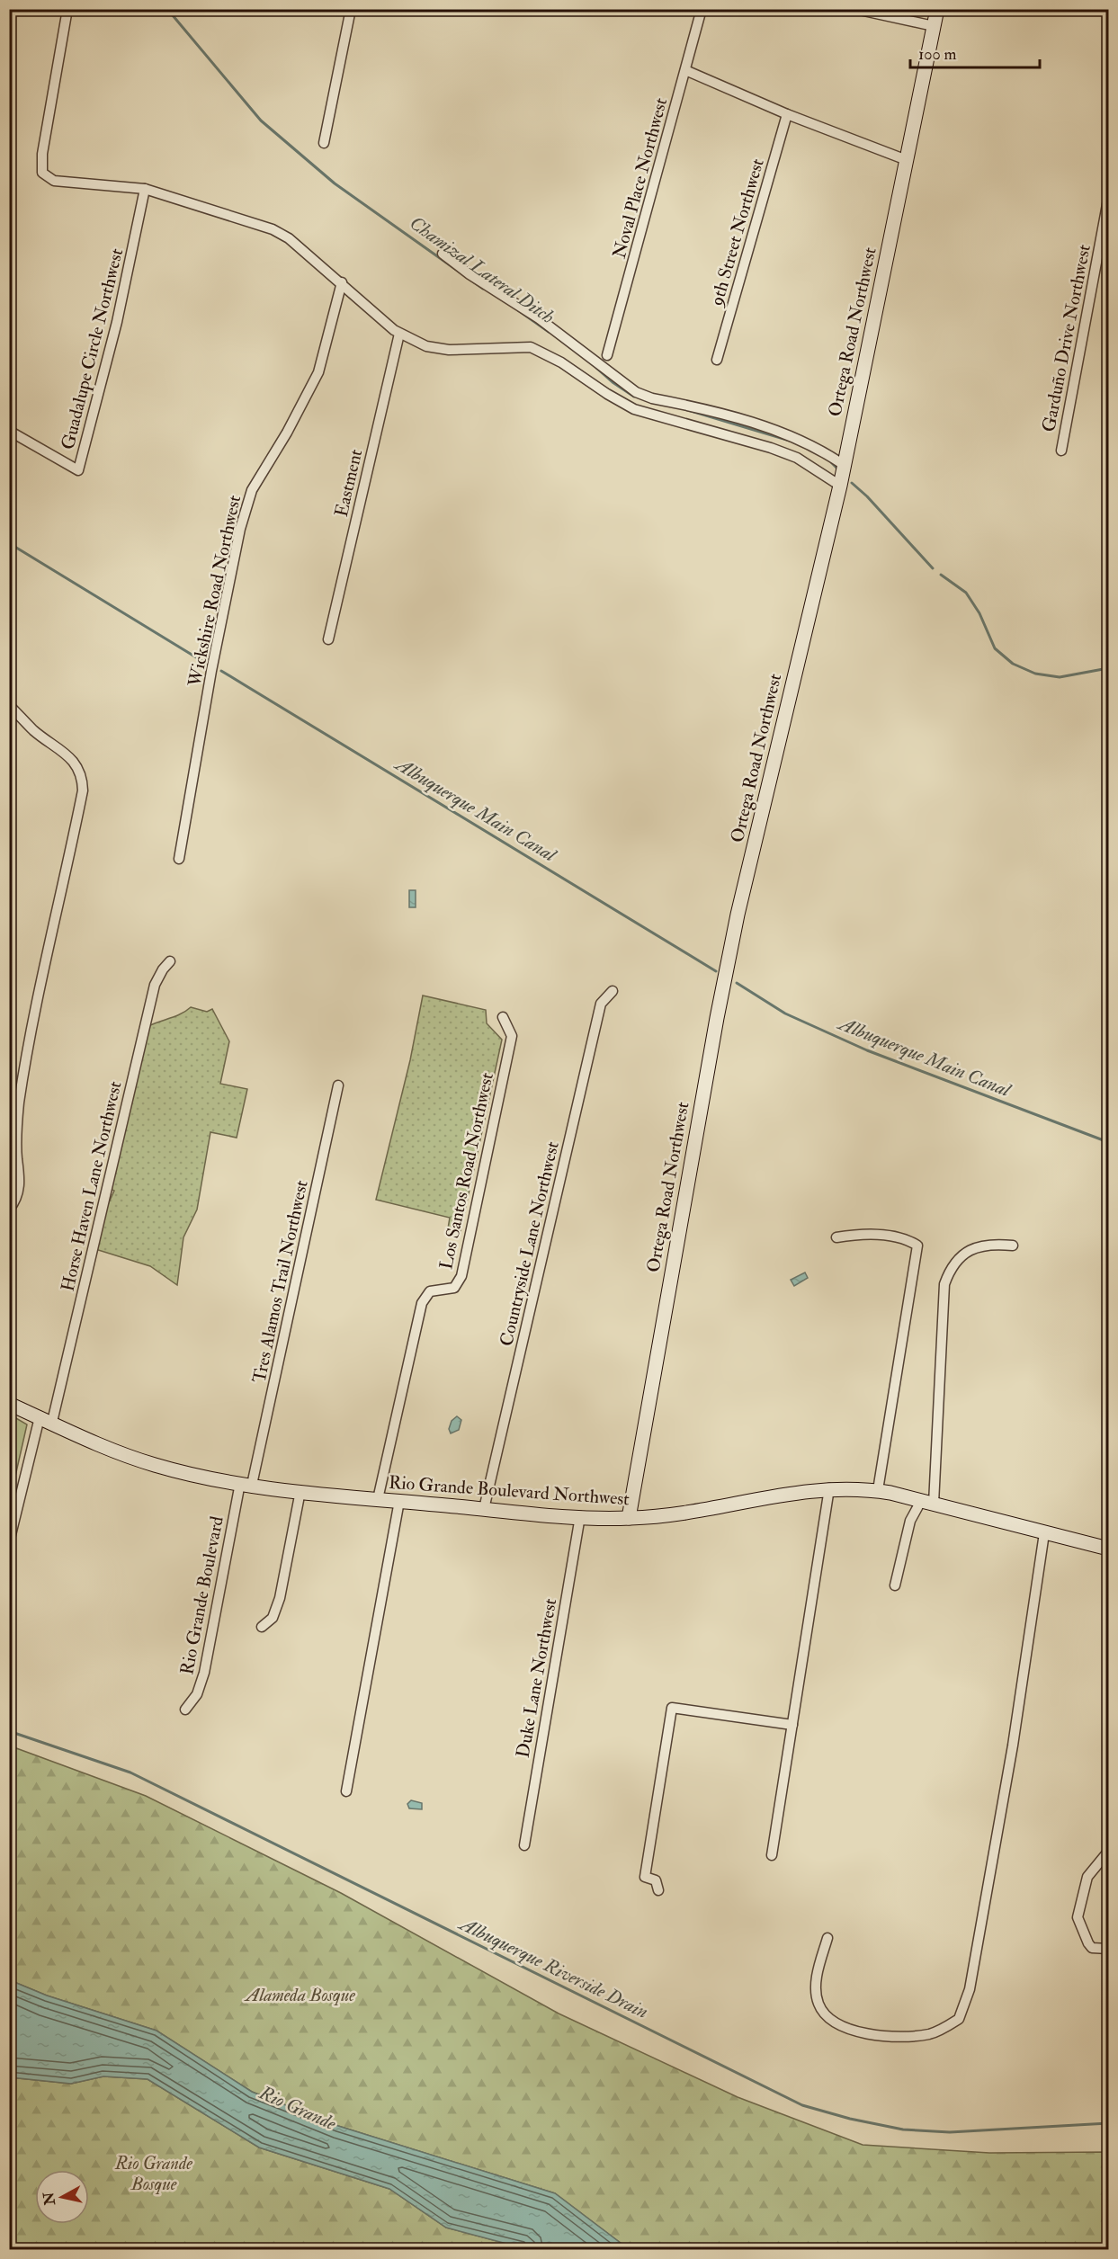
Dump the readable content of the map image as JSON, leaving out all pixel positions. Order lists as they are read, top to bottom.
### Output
{
  "streets": {
    "street": [
      "Noval Place Northwest",
      "9th Street Northwest",
      "Ortega Road Northwest",
      "Garduño Drive Northwest",
      "Guadalupe Circle Northwest",
      "Eastment",
      "Wickshire Road Northwest",
      "Los Santos Road Northwest",
      "Horse Haven Lane Northwest",
      "Countryside Lane Northwest",
      "Tres Alamos Trail Northwest",
      "Rio Grande Boulevard Northwest",
      "Rio Grande Boulevard",
      "Duke Lane Northwest"
    ]
  },
  "crossings": [
    ["Ortega Road Northwest", "Rio Grande Boulevard Northwest"],
    ["Los Santos Road Northwest", "Rio Grande Boulevard Northwest"],
    ["Horse Haven Lane Northwest", "Rio Grande Boulevard Northwest"],
    ["Countryside Lane Northwest", "Rio Grande Boulevard Northwest"],
    ["Tres Alamos Trail Northwest", "Rio Grande Boulevard Northwest"],
    ["Tres Alamos Trail Northwest", "Rio Grande Boulevard"],
    ["Rio Grande Boulevard Northwest", "Rio Grande Boulevard"],
    ["Rio Grande Boulevard Northwest", "Duke Lane Northwest"]
  ],
  "water": [
    "Chamizal Lateral Ditch",
    "Albuquerque Main Canal",
    "Albuquerque Riverside Drain",
    "Rio Grande"
  ],
  "parks": ["Alameda Bosque", "Rio Grande Bosque"],
  "scale_bar": "100 m",
  "north": "left"
}
